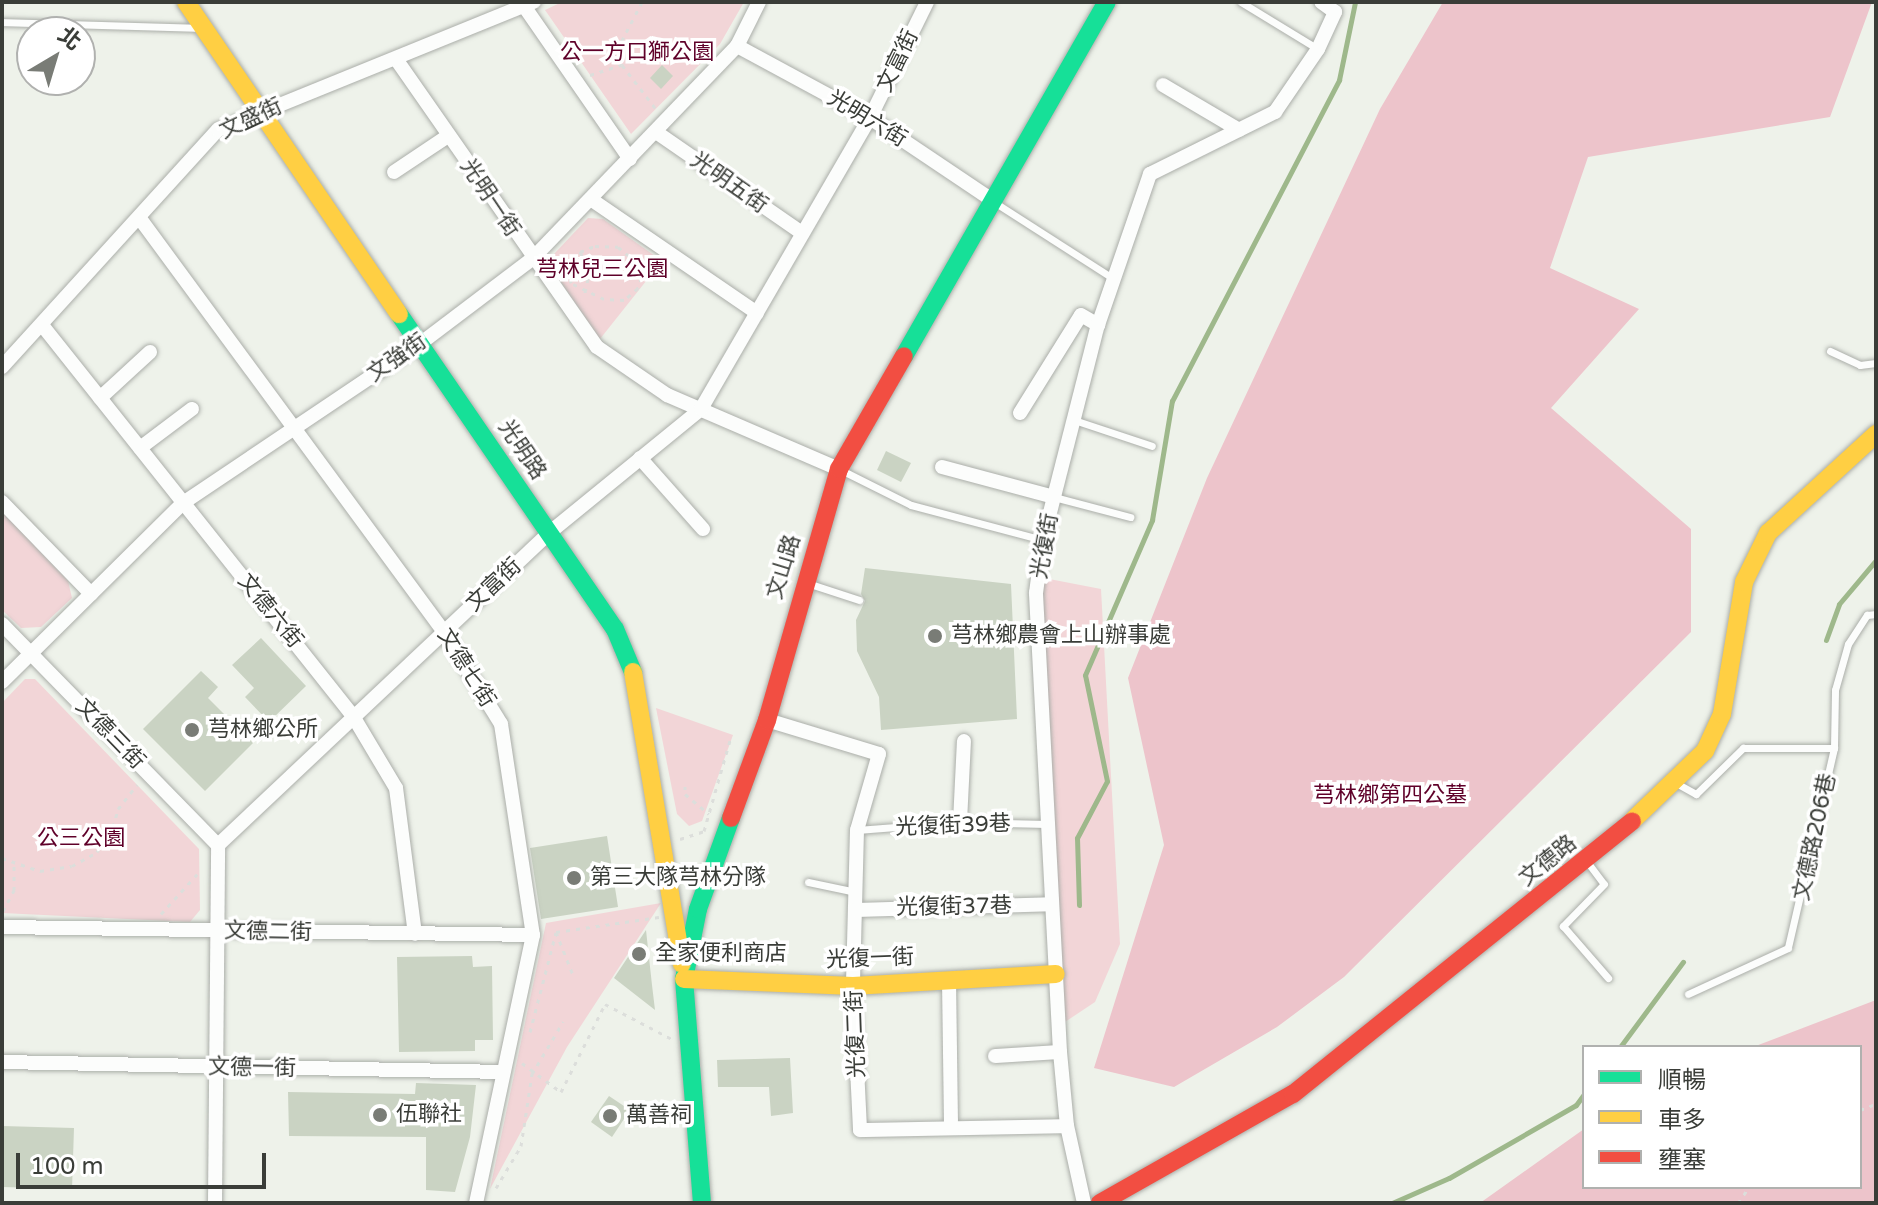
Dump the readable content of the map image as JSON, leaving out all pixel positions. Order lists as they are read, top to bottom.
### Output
{
  "streets": {
    "main road": [
      "光明路",
      "文山路",
      "文德路",
      "光復一街"
    ],
    "street": [
      "文富街",
      "文盛街",
      "光明六街",
      "光明五街",
      "光明一街",
      "文強街",
      "光復街",
      "文德六街",
      "文德七街",
      "文德三街",
      "光復街37巷",
      "文德二街",
      "光復二街",
      "文德一街"
    ],
    "lane": ["光復街39巷", "文德路206巷"]
  },
  "crossings": [
    ["文富街", "光明六街"],
    ["文富街", "光明五街"],
    ["文富街", "光明一街"],
    ["文富街", "光明路"],
    ["文富街", "文德六街"],
    ["文富街", "文德七街"],
    ["文富街", "文德三街"],
    ["文盛街", "光明一街"],
    ["文盛街", "光明路"],
    ["文盛街", "文德六街"],
    ["文盛街", "文德七街"],
    ["光明六街", "文強街"],
    ["光明六街", "文山路"],
    ["光明五街", "文強街"],
    ["光明一街", "文強街"],
    ["光明一街", "文山路"],
    ["文強街", "光明路"],
    ["文強街", "文德六街"],
    ["文強街", "文德七街"],
    ["文強街", "文德三街"],
    ["光明路", "文山路"],
    ["光明路", "光復一街"],
    ["光復街", "光復街39巷"],
    ["光復街", "光復街37巷"],
    ["光復街", "光復一街"],
    ["光復街", "光復二街"],
    ["文山路", "光復一街"],
    ["文山路", "光復二街"],
    ["文德六街", "文德二街"],
    ["文德七街", "文德二街"],
    ["文德七街", "文德一街"],
    ["光復街39巷", "光復二街"],
    ["文德路206巷", "文德路"],
    ["光復街37巷", "光復二街"],
    ["光復一街", "光復二街"]
  ],
  "parks": [
    "公一方口獅公園",
    "芎林兒三公園",
    "芎林鄉第四公墓",
    "公三公園"
  ],
  "places": [
    "芎林鄉農會上山辦事處",
    "芎林鄉公所",
    "第三大隊芎林分隊",
    "全家便利商店",
    "伍聯社",
    "萬善祠"
  ],
  "legend": ["順暢", "車多", "壅塞"],
  "scale_bar": "100 m",
  "north": "top right"
}
